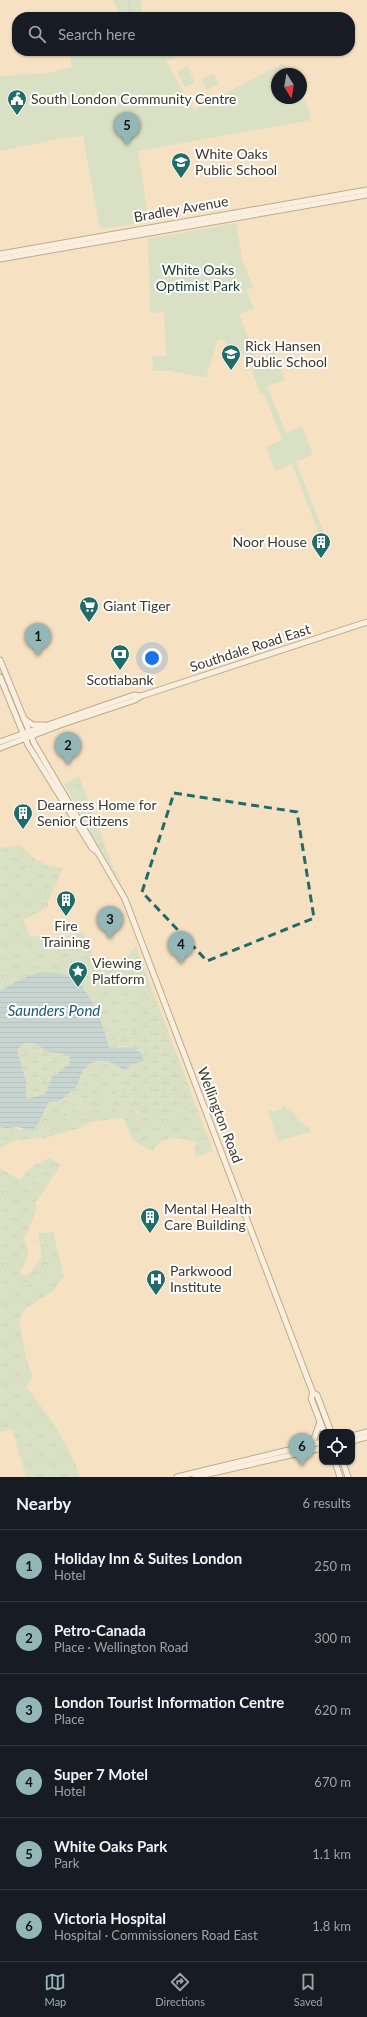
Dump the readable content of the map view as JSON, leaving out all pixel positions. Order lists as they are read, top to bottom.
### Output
{
  "streets": {
    "main road": ["Bradley Avenue", "Southdale Road East", "Wellington Road"]
  },
  "crossings": [
    ["Southdale Road East", "Wellington Road"]
  ],
  "water": ["Saunders Pond"],
  "parks": ["White Oaks Optimist Park"],
  "places": {
    "public building": ["South London Community Centre"],
    "school or university": ["White Oaks Public School", "Rick Hansen Public School"],
    "building": [
      "Noor House",
      "Dearness Home for Senior Citizens",
      "Fire Training",
      "Mental Health Care Building"
    ],
    "supermarket": ["Giant Tiger"],
    "bank": ["Scotiabank"],
    "place": ["Viewing Platform"],
    "hospital": ["Parkwood Institute"]
  },
  "north": "bottom",
  "page": {
    "search": "Search here",
    "pins": [
      "5",
      "1",
      "2",
      "3",
      "4",
      "6"
    ],
    "heading": ["Nearby", "6 results"],
    "list": [
      {
        "mark": "1",
        "name": "Holiday Inn & Suites London",
        "note": "Hotel",
        "value": "250 m"
      },
      {
        "mark": "2",
        "name": "Petro-Canada",
        "note": "Place · Wellington Road",
        "value": "300 m"
      },
      {
        "mark": "3",
        "name": "London Tourist Information Centre",
        "note": "Place",
        "value": "620 m"
      },
      {
        "mark": "4",
        "name": "Super 7 Motel",
        "note": "Hotel",
        "value": "670 m"
      },
      {
        "mark": "5",
        "name": "White Oaks Park",
        "note": "Park",
        "value": "1.1 km"
      },
      {
        "mark": "6",
        "name": "Victoria Hospital",
        "note": "Hospital · Commissioners Road East",
        "value": "1.8 km"
      }
    ],
    "nav": ["Map", "Directions", "Saved"]
  }
}
